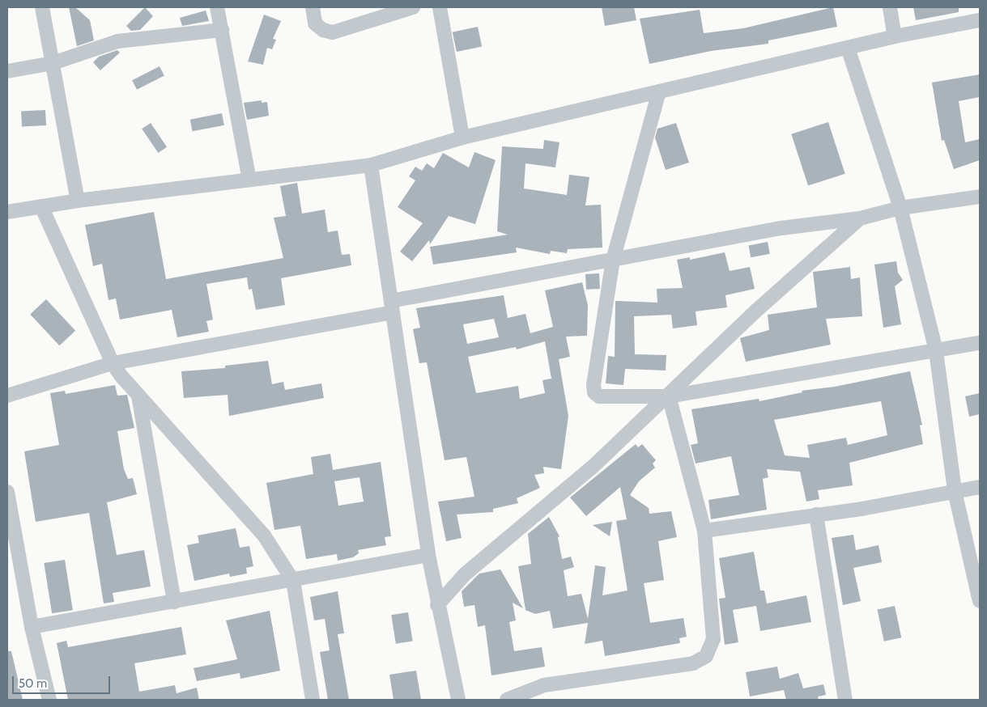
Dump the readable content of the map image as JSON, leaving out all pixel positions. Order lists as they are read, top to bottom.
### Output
{
  "scale_bar": "50 m"
}
